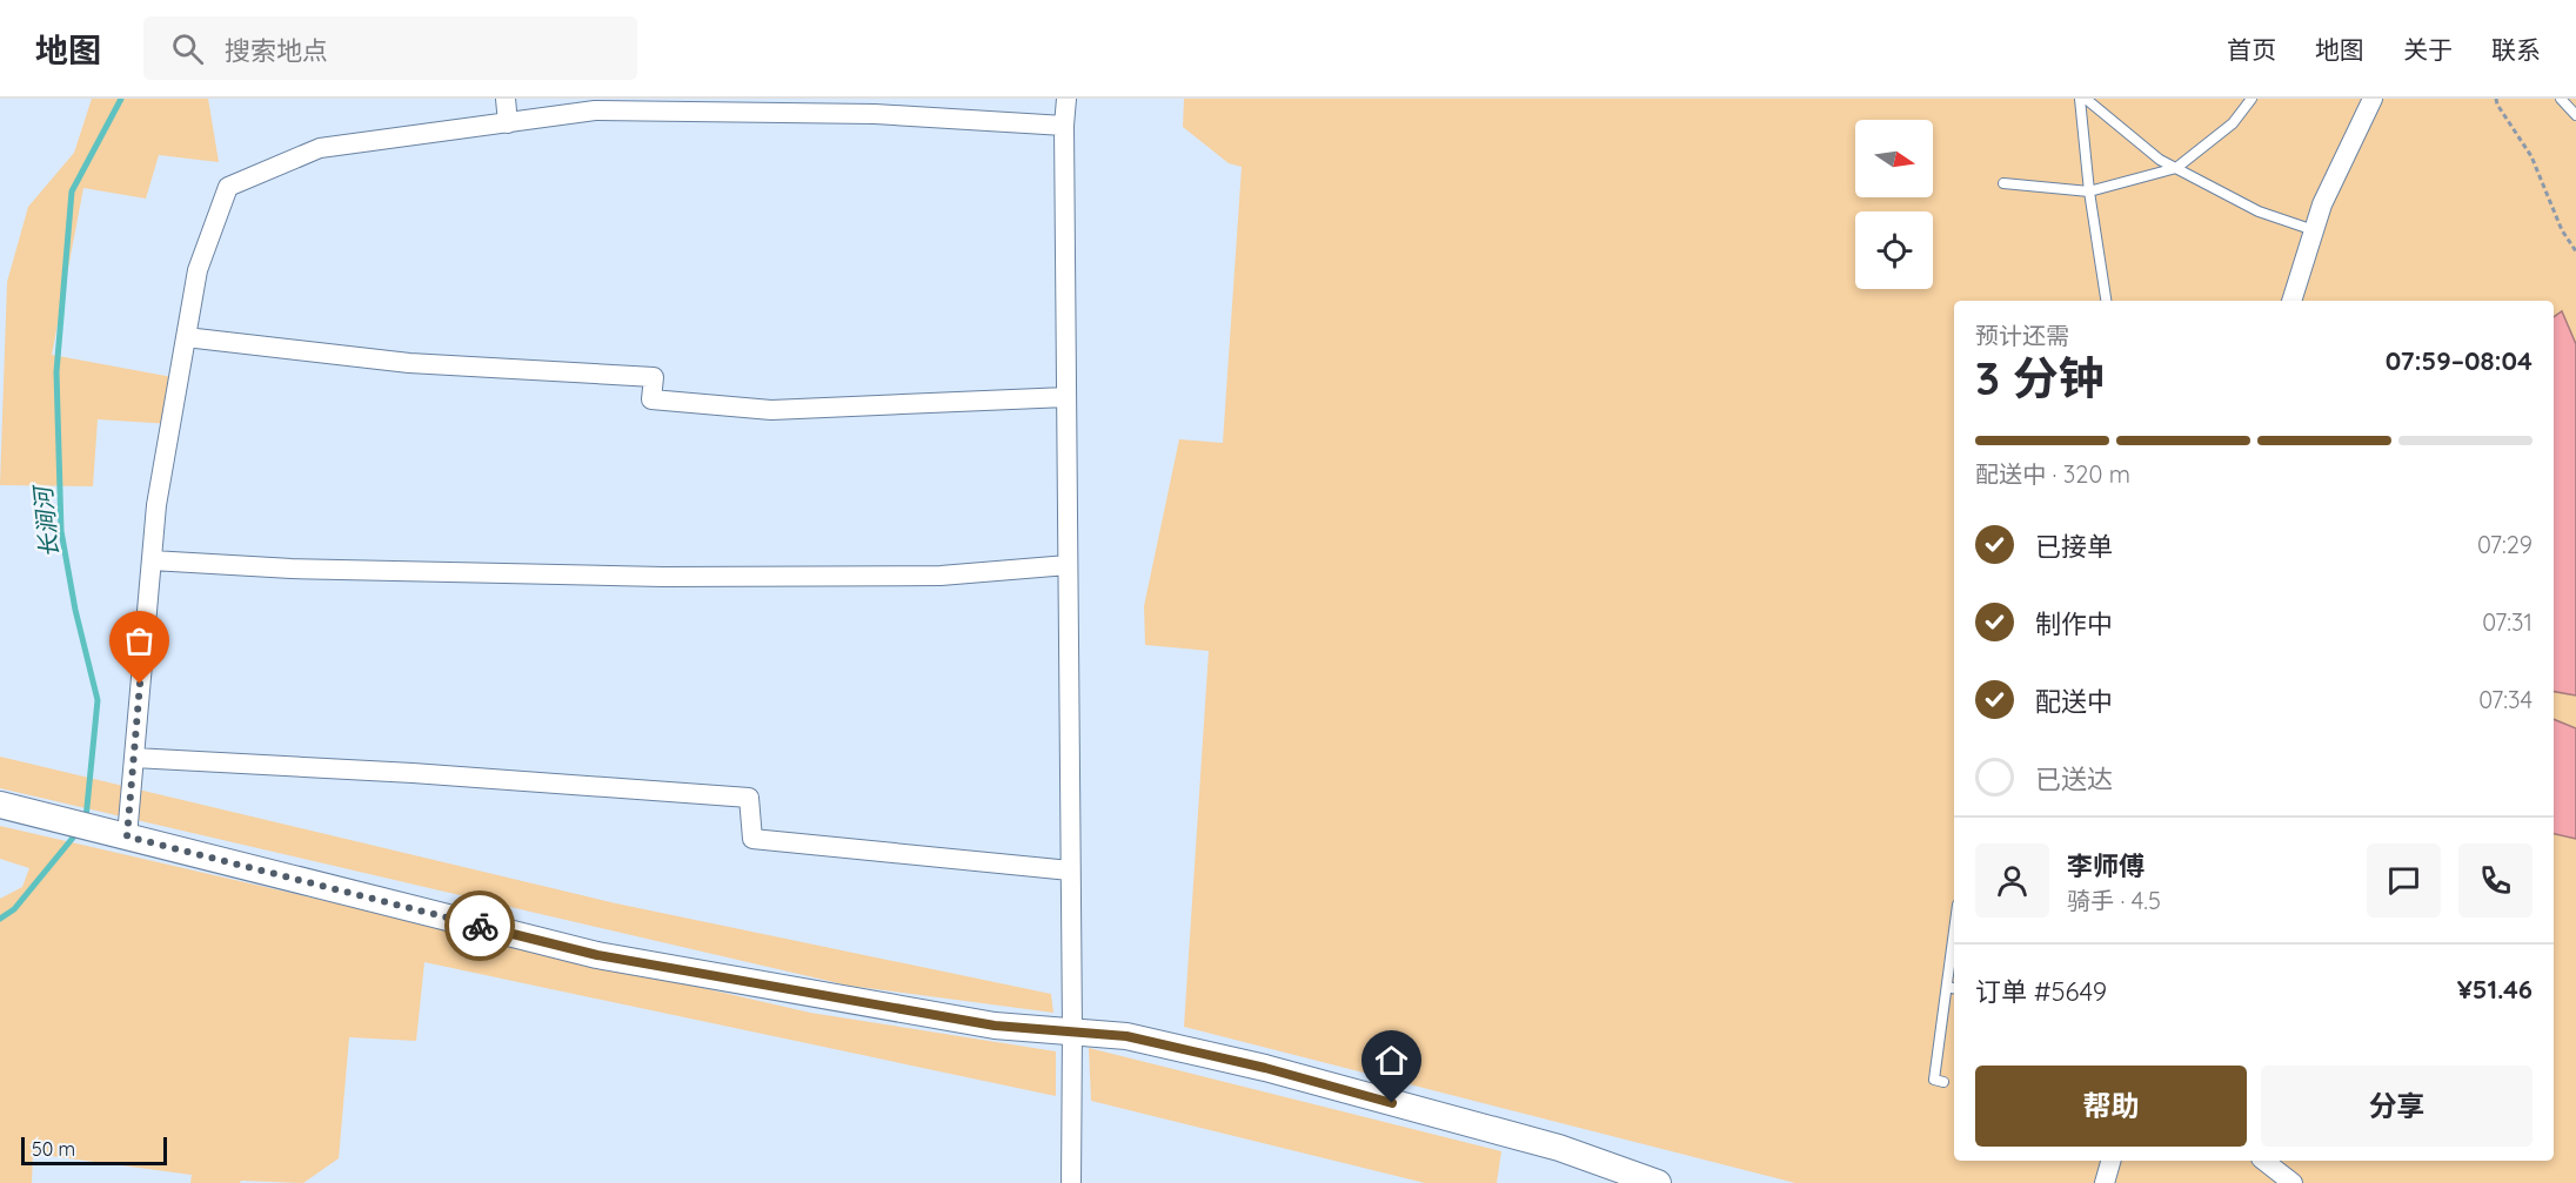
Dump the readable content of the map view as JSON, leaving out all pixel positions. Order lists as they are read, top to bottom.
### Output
{
  "water": ["长涧河"],
  "scale_bar": "50 m",
  "north": "right",
  "page": {
    "header": "地图",
    "search": "搜索地点",
    "nav": [
      "首页",
      "地图",
      "关于",
      "联系"
    ],
    "heading": ["3 分钟", "预计还需", "07:59–08:04"],
    "panel": [
      "李师傅",
      "骑手 · 4.5",
      "订单 #5649",
      "¥51.46"
    ],
    "bar": "配送中 · 320 m",
    "list": [
      ["已接单", "07:29"],
      ["制作中", "07:31"],
      ["配送中", "07:34"],
      "已送达"
    ],
    "buttons": ["帮助", "分享"],
    "scale": "50 m"
  }
}
